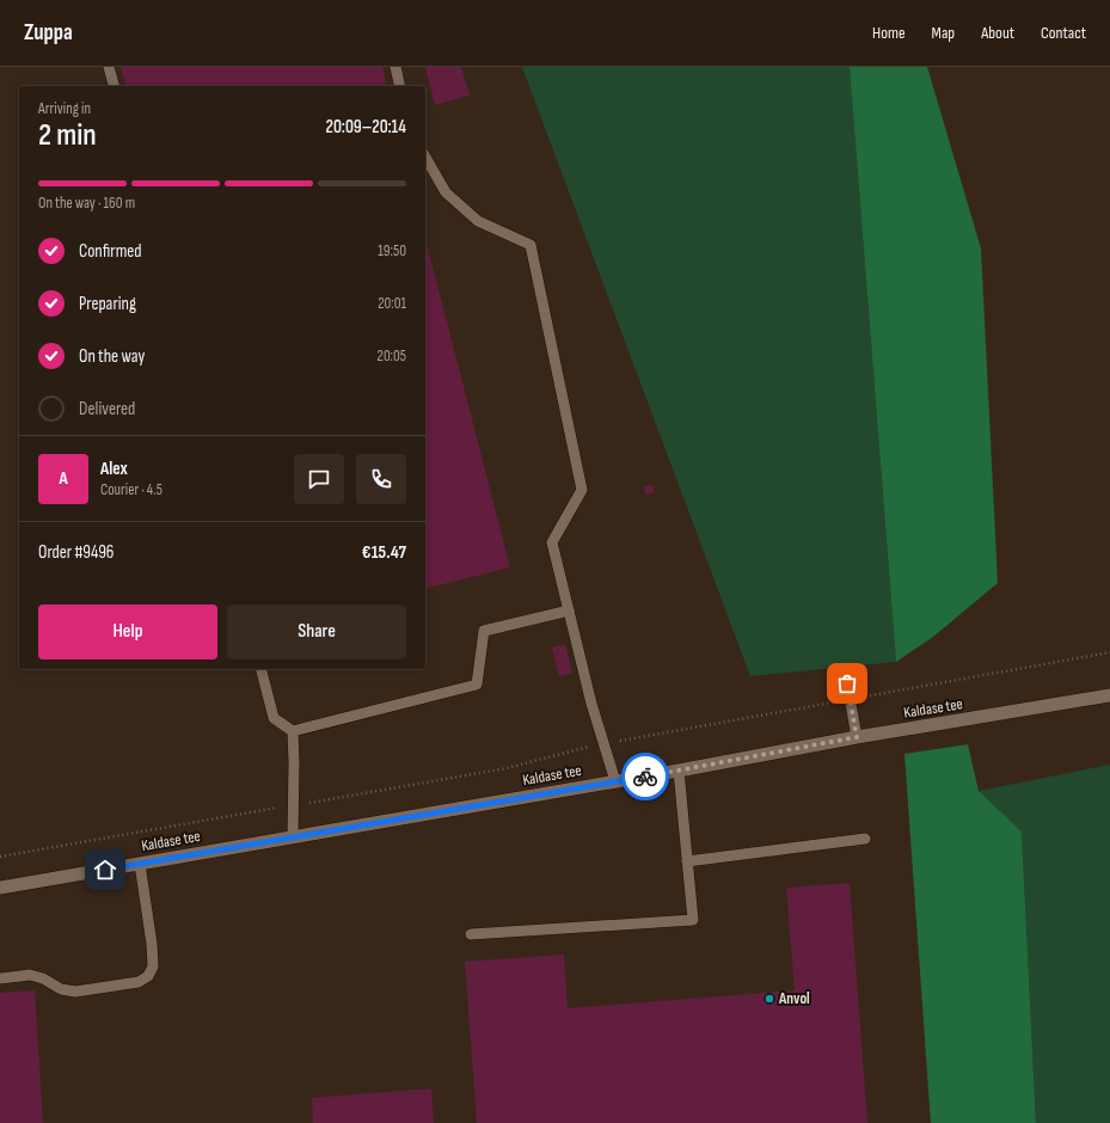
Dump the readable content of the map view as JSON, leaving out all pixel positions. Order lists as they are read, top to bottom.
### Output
{
  "streets": {
    "street": ["Kaldase tee"]
  },
  "places": ["Anvol"],
  "page": {
    "header": "Zuppa",
    "nav": [
      "Home",
      "Map",
      "About",
      "Contact"
    ],
    "heading": ["2 min", "Arriving in", "20:09–20:14"],
    "panel": [
      "Alex",
      "Courier · 4.5",
      "Order #9496",
      "€15.47"
    ],
    "bar": "On the way · 160 m",
    "list": [
      ["Confirmed", "19:50"],
      ["Preparing", "20:01"],
      ["On the way", "20:05"],
      "Delivered"
    ],
    "round": "A",
    "buttons": ["Help", "Share"]
  }
}
